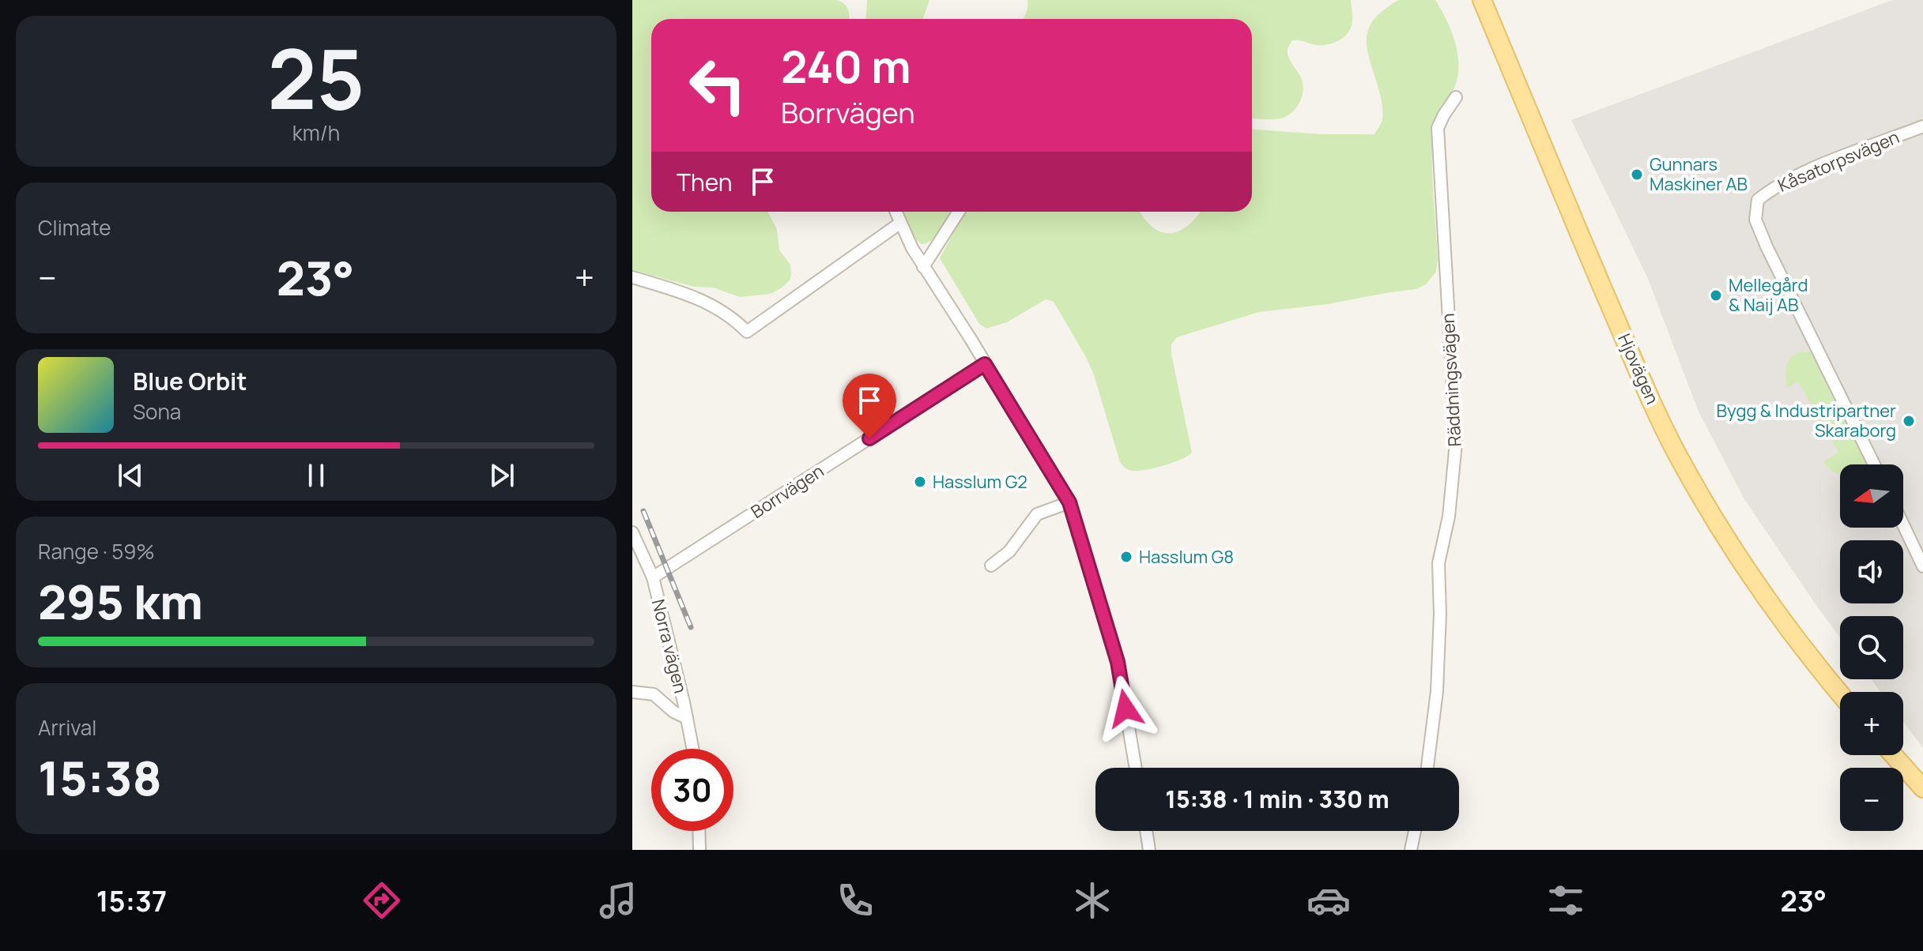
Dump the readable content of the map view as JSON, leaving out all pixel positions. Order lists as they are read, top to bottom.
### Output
{
  "streets": {
    "main road": ["Hjovägen"],
    "street": [
      "Kåsatorpsvägen",
      "Räddningsvägen",
      "Borrvägen",
      "Norra vägen"
    ]
  },
  "crossings": [
    ["Borrvägen", "Norra vägen"]
  ],
  "places": [
    "Gunnars Maskiner AB",
    "Mellegård & Naij AB",
    "Bygg & Industripartner Skaraborg",
    "Hasslum G2",
    "Hasslum G8"
  ],
  "north": "left",
  "page": {
    "tile": [
      ["25", "km/h"],
      "Climate",
      ["Range · 59%", "295 km"],
      ["Arrival", "15:38"]
    ],
    "turn": ["240 m", "Borrvägen"],
    "then": "Then",
    "heat": ["−", "23°", "+"],
    "song": ["Blue Orbit", "Sona"],
    "map_buttons": ["+", "−"],
    "limit": "30",
    "trip": "15:38 · 1 min · 330 m",
    "tabs": ["15:37", "23°"]
  }
}
